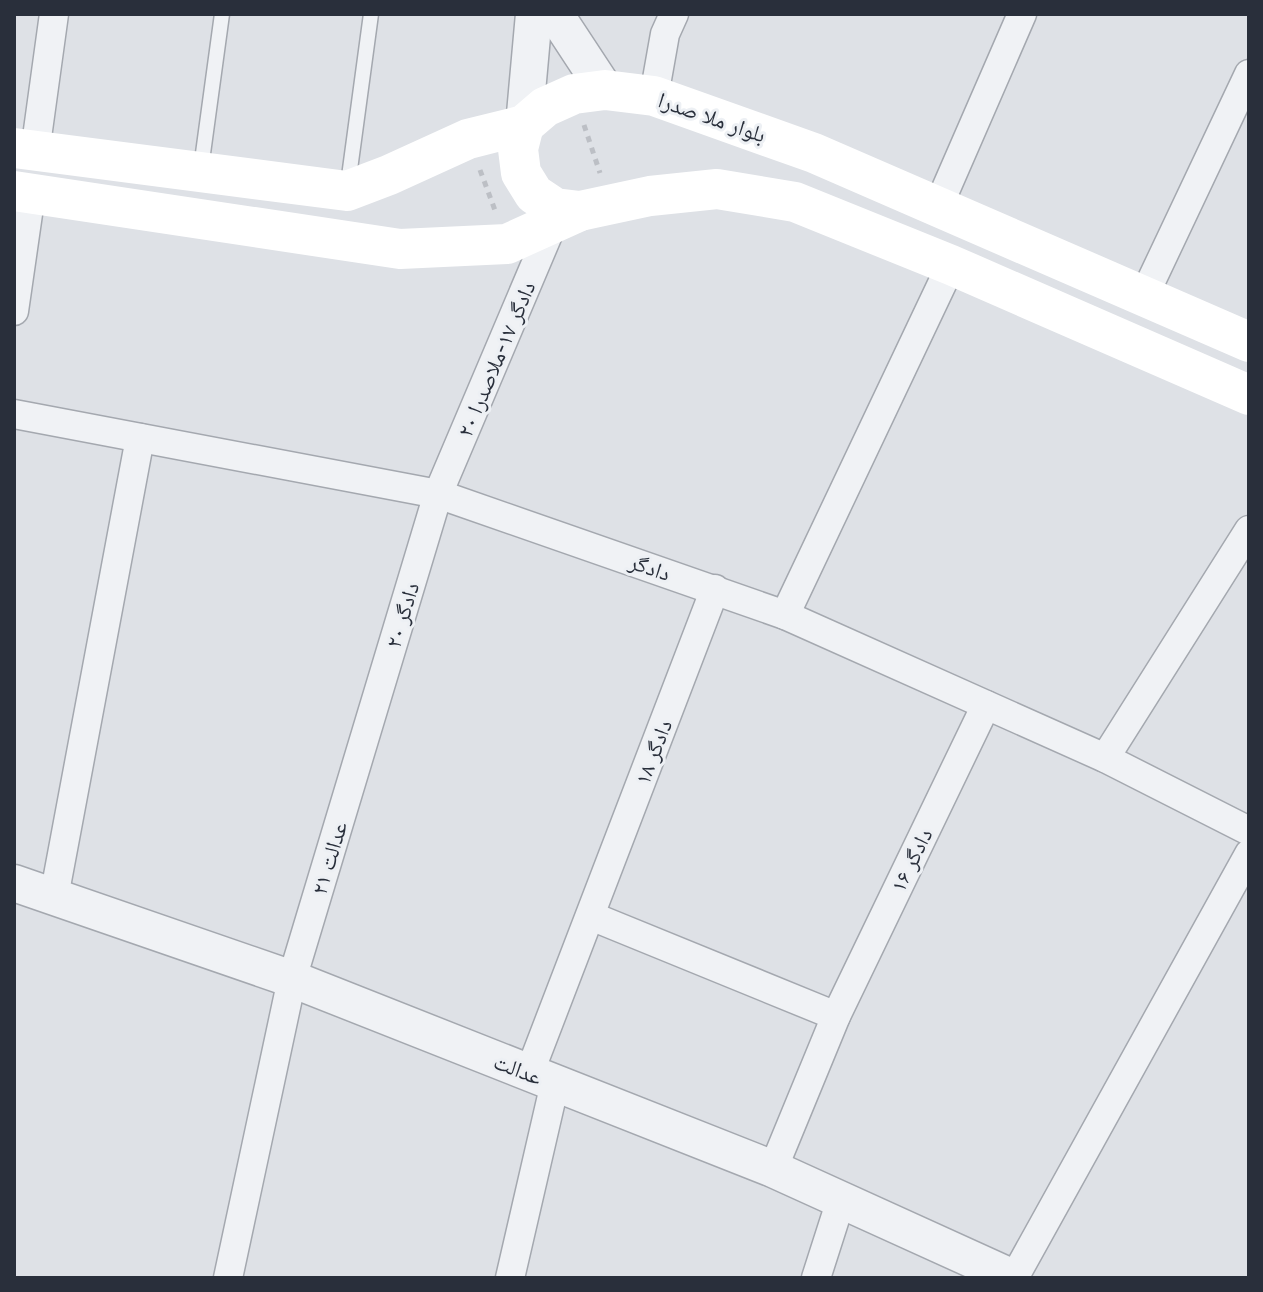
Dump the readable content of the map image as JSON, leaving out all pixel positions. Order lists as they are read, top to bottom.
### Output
{
  "streets": {
    "main road": ["بلوار ملا صدرا"],
    "street": [
      "دادگر ۱۷-ملاصدرا ۲۰",
      "دادگر",
      "دادگر ۲۰",
      "دادگر ۱۸",
      "عدالت ۲۱",
      "دادگر ۱۶",
      "عدالت"
    ]
  },
  "crossings": [
    ["دادگر ۱۷-ملاصدرا ۲۰", "دادگر"],
    ["دادگر ۱۷-ملاصدرا ۲۰", "دادگر ۲۰"],
    ["دادگر", "دادگر ۲۰"],
    ["دادگر", "دادگر ۱۸"],
    ["دادگر", "دادگر ۱۶"],
    ["دادگر ۲۰", "عدالت ۲۱"],
    ["دادگر ۱۸", "عدالت"],
    ["عدالت ۲۱", "عدالت"],
    ["دادگر ۱۶", "عدالت"]
  ]
}
